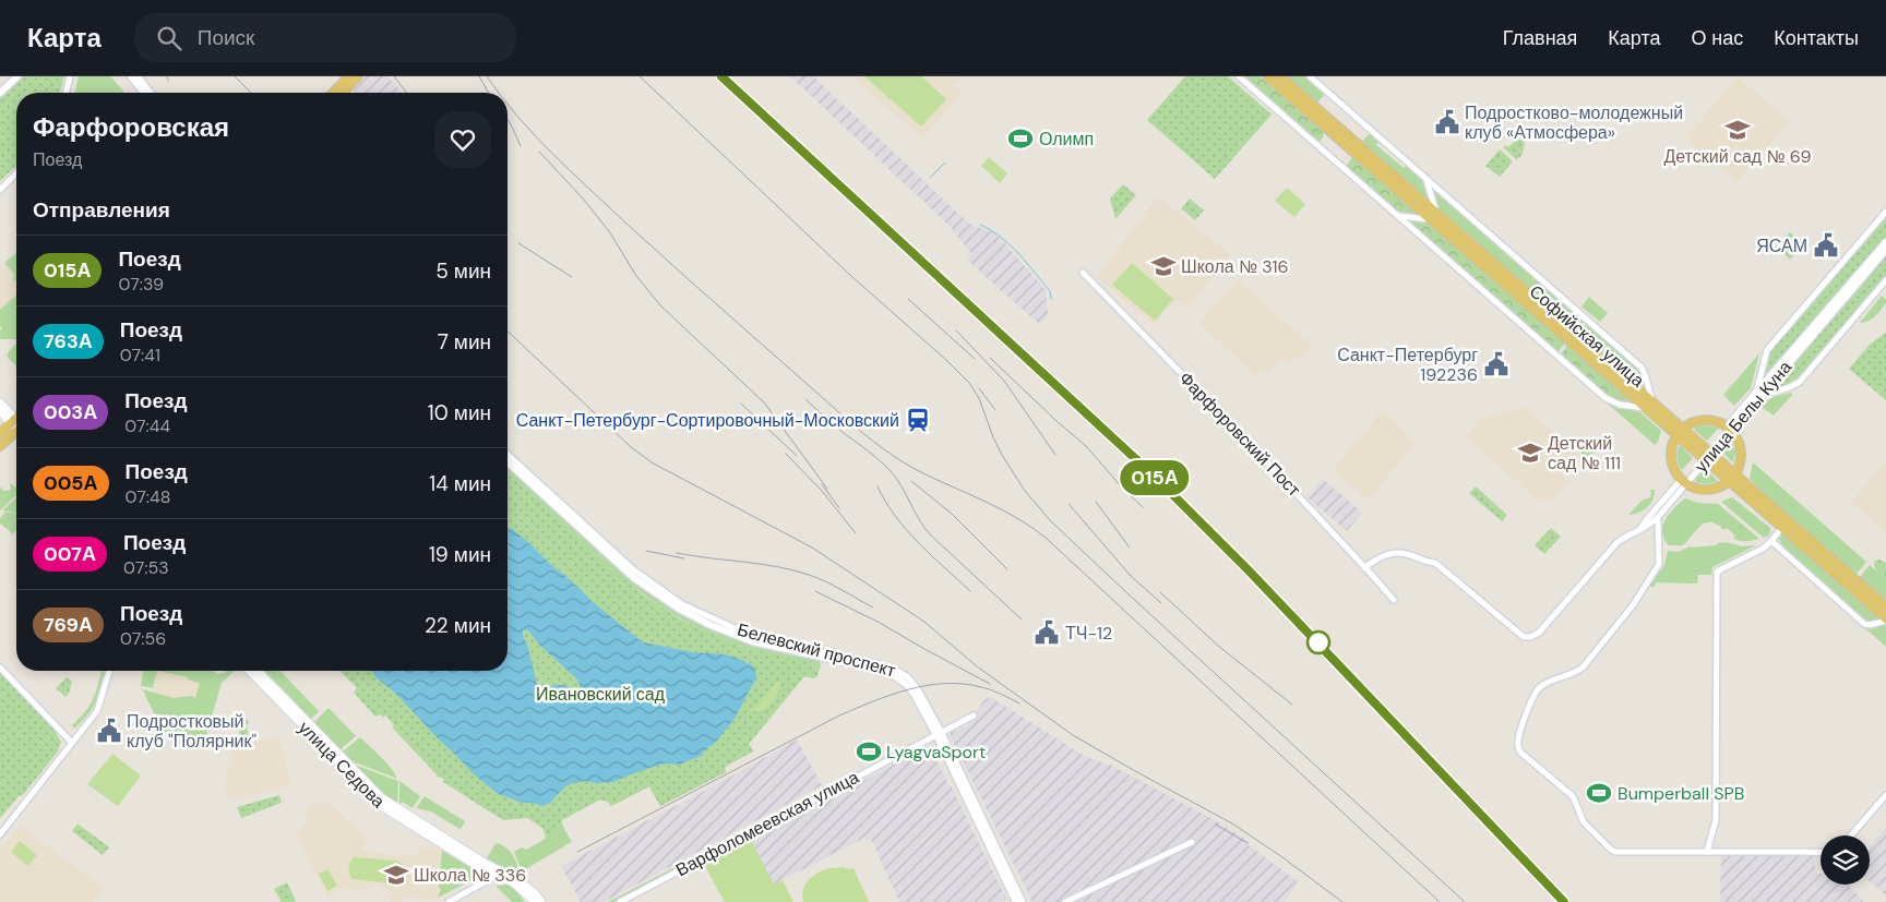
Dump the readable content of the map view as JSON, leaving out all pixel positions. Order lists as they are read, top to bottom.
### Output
{
  "streets": {
    "main road": ["Софийская улица", "улица Седова"],
    "street": [
      "улица Белы Куна",
      "Фарфоровский Пост",
      "Белевский проспект",
      "Варфоломеевская улица"
    ]
  },
  "crossings": [
    ["Софийская улица", "улица Белы Куна"],
    ["Белевский проспект", "Варфоломеевская улица"]
  ],
  "parks": ["Ивановский сад"],
  "places": {
    "public building": [
      "Подростково-молодежный клуб «Атмосфера»",
      "ЯСАМ",
      "Санкт-Петербург 192236",
      "ТЧ-12",
      "Подростковый клуб \"Полярник\""
    ],
    "school or university": [
      "Детский сад № 69",
      "Школа № 316",
      "Детский сад № 111",
      "Школа № 336"
    ],
    "sports": ["Олимп", "LyagvaSport", "Bumperball SPB"],
    "station": ["Санкт-Петербург-Сортировочный-Московский"]
  },
  "page": {
    "header": "Карта",
    "search": "Поиск",
    "nav": [
      "Главная",
      "Карта",
      "О нас",
      "Контакты"
    ],
    "on_map": "015А",
    "heading": [
      ["Фарфоровская", "Поезд"],
      "Отправления"
    ],
    "list": [
      {
        "mark": "015А",
        "name": "Поезд",
        "note": "07:39",
        "value": "5 мин"
      },
      {
        "mark": "763А",
        "name": "Поезд",
        "note": "07:41",
        "value": "7 мин"
      },
      {
        "mark": "003А",
        "name": "Поезд",
        "note": "07:44",
        "value": "10 мин"
      },
      {
        "mark": "005А",
        "name": "Поезд",
        "note": "07:48",
        "value": "14 мин"
      },
      {
        "mark": "007А",
        "name": "Поезд",
        "note": "07:53",
        "value": "19 мин"
      },
      {
        "mark": "769А",
        "name": "Поезд",
        "note": "07:56",
        "value": "22 мин"
      }
    ]
  }
}
